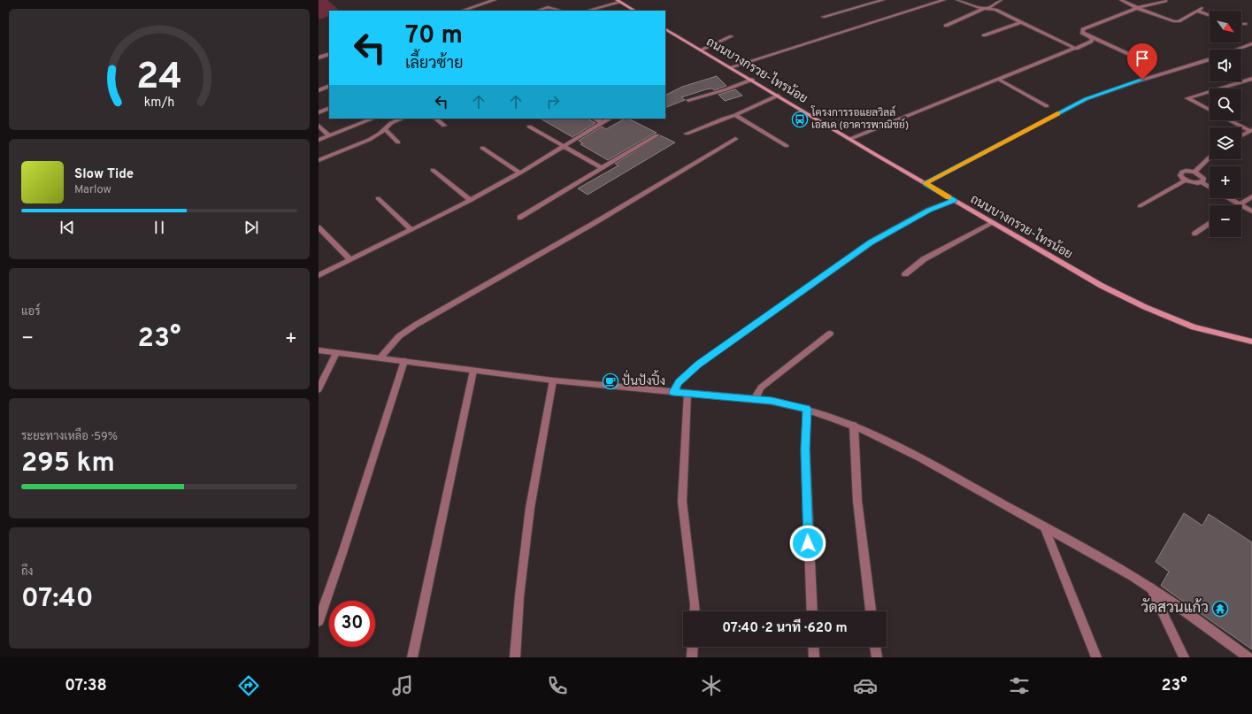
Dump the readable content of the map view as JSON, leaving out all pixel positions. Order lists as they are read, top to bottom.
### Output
{
  "streets": {
    "main road": ["ถนนบางกรวย-ไทรน้อย"]
  },
  "places": {
    "bus stop": ["โครงการรอแยลวิลล์ เอสเค (อาคารพาณิชย์)"],
    "cafe": ["ปั่นปังปิ้ง"],
    "temple": ["วัดสวนแก้ว"]
  },
  "north": "bottom right",
  "page": {
    "map_buttons": ["+", "−"],
    "turn": ["70 m", "เลี้ยวซ้าย"],
    "song": ["Slow Tide", "Marlow"],
    "tile": [
      "แอร์",
      ["ระยะทางเหลือ · 59%", "295 km"],
      ["ถึง", "07:40"]
    ],
    "heat": ["−", "23°", "+"],
    "limit": "30",
    "trip": "07:40 · 2 นาที · 620 m",
    "tabs": ["07:38", "23°"],
    "gauge": ["24", "km/h"]
  }
}
